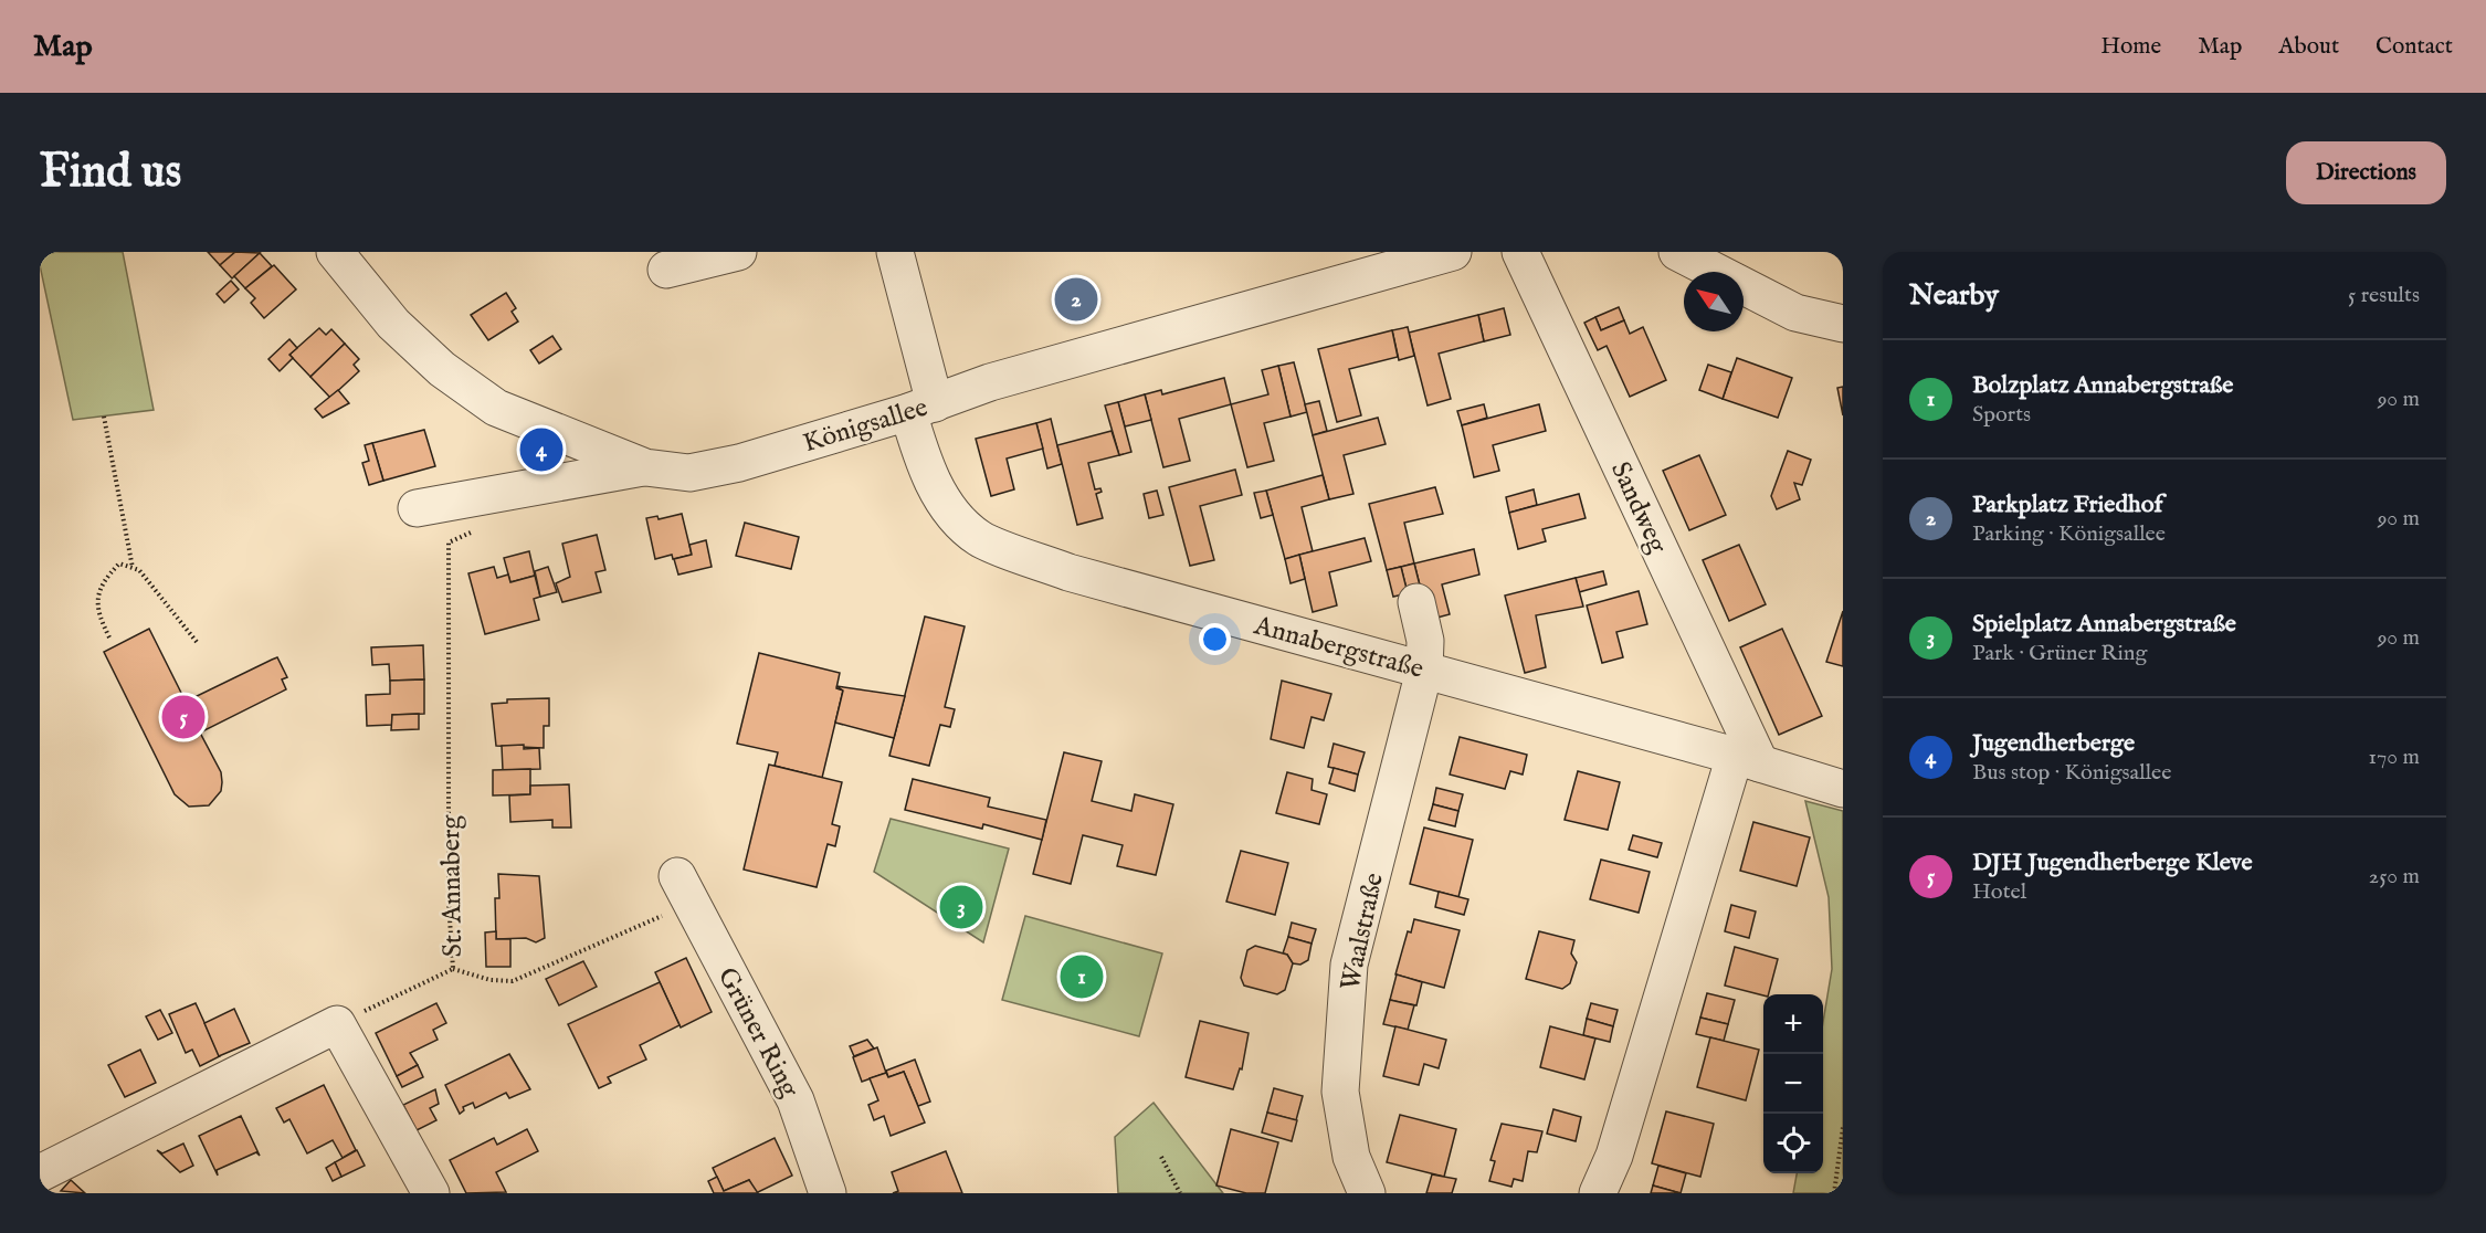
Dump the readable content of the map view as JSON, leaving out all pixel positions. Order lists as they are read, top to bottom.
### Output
{
  "streets": {
    "street": [
      "Königsallee",
      "Sandweg",
      "Annabergstraße",
      "Waalstraße",
      "Grüner Ring"
    ],
    "path": ["St. Annaberg"]
  },
  "crossings": [
    ["Königsallee", "Annabergstraße"],
    ["Sandweg", "Annabergstraße"],
    ["Annabergstraße", "Waalstraße"]
  ],
  "north": "top left",
  "page": {
    "header": "Map",
    "nav": [
      "Home",
      "Map",
      "About",
      "Contact"
    ],
    "buttons": "Directions",
    "title": "Find us",
    "heading": ["Nearby", "5 results"],
    "pins": [
      "2",
      "4",
      "5",
      "3",
      "1"
    ],
    "list": [
      {
        "mark": "1",
        "name": "Bolzplatz Annabergstraße",
        "note": "Sports",
        "value": "90 m"
      },
      {
        "mark": "2",
        "name": "Parkplatz Friedhof",
        "note": "Parking · Königsallee",
        "value": "90 m"
      },
      {
        "mark": "3",
        "name": "Spielplatz Annabergstraße",
        "note": "Park · Grüner Ring",
        "value": "90 m"
      },
      {
        "mark": "4",
        "name": "Jugendherberge",
        "note": "Bus stop · Königsallee",
        "value": "170 m"
      },
      {
        "mark": "5",
        "name": "DJH Jugendherberge Kleve",
        "note": "Hotel",
        "value": "250 m"
      }
    ],
    "map_buttons": ["+", "−"]
  }
}
